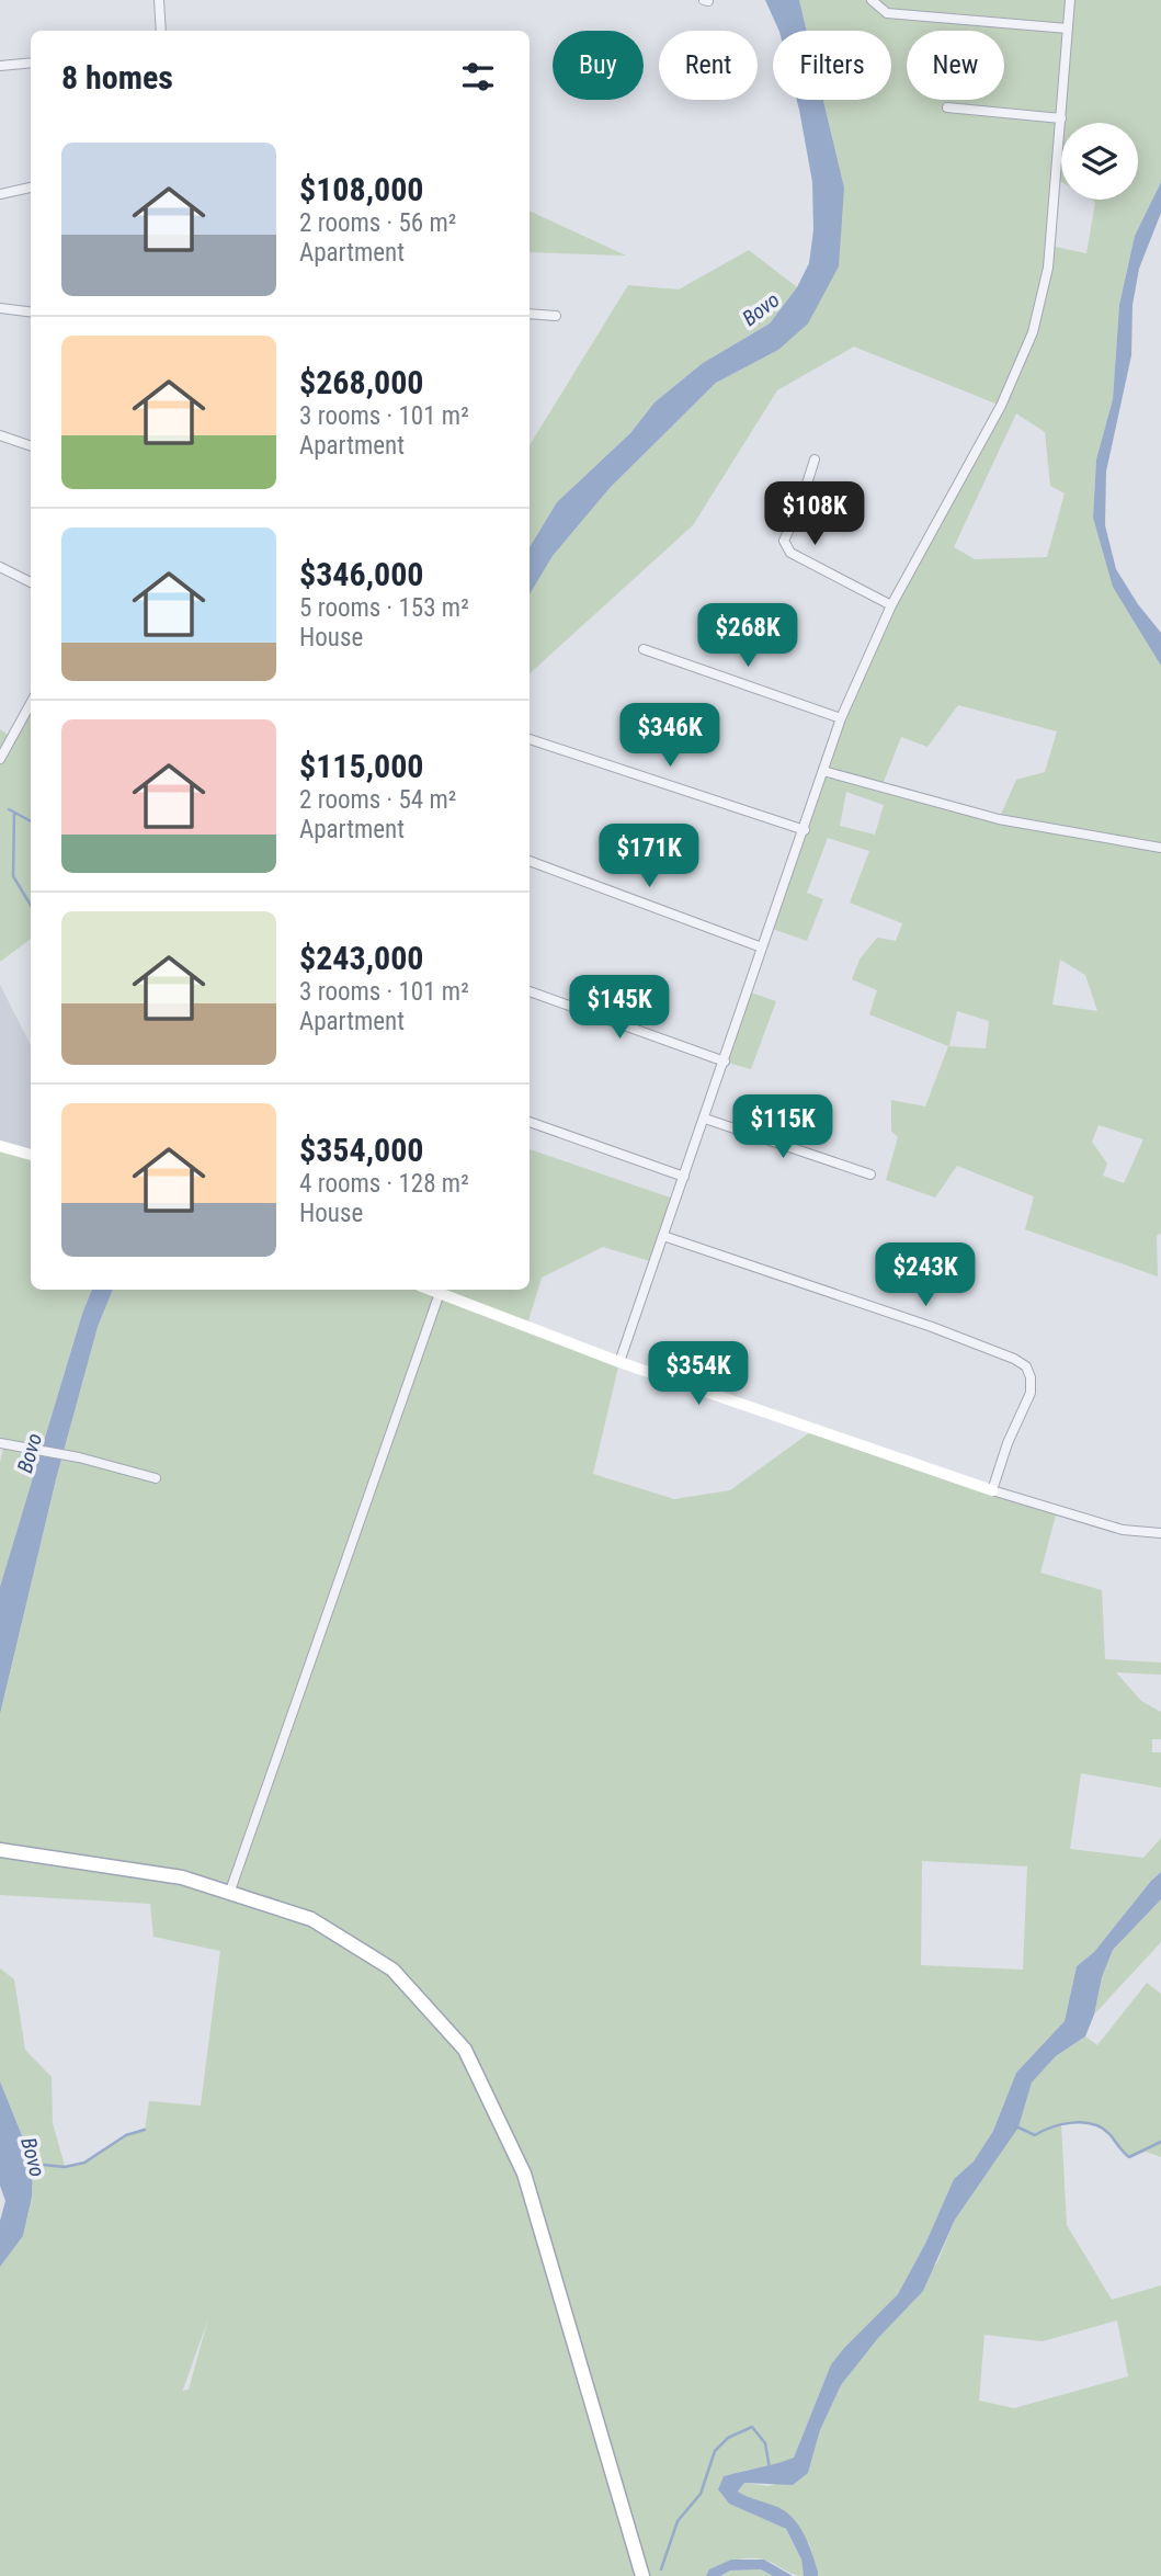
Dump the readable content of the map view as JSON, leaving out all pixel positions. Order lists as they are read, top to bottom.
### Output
{
  "water": ["Bovo"],
  "page": {
    "chip": [
      "Buy",
      "Rent",
      "Filters",
      "New"
    ],
    "heading": "8 homes",
    "list": [
      {
        "name": "$108,000",
        "note": "2 rooms · 56 m² · Apartment"
      },
      {
        "name": "$268,000",
        "note": "3 rooms · 101 m² · Apartment"
      },
      {
        "name": "$346,000",
        "note": "5 rooms · 153 m² · House"
      },
      {
        "name": "$115,000",
        "note": "2 rooms · 54 m² · Apartment"
      },
      {
        "name": "$243,000",
        "note": "3 rooms · 101 m² · Apartment"
      },
      {
        "name": "$354,000",
        "note": "4 rooms · 128 m² · House"
      }
    ],
    "price": [
      "$108K",
      "$268K",
      "$346K",
      "$171K",
      "$145K",
      "$115K",
      "$243K",
      "$354K"
    ]
  }
}
